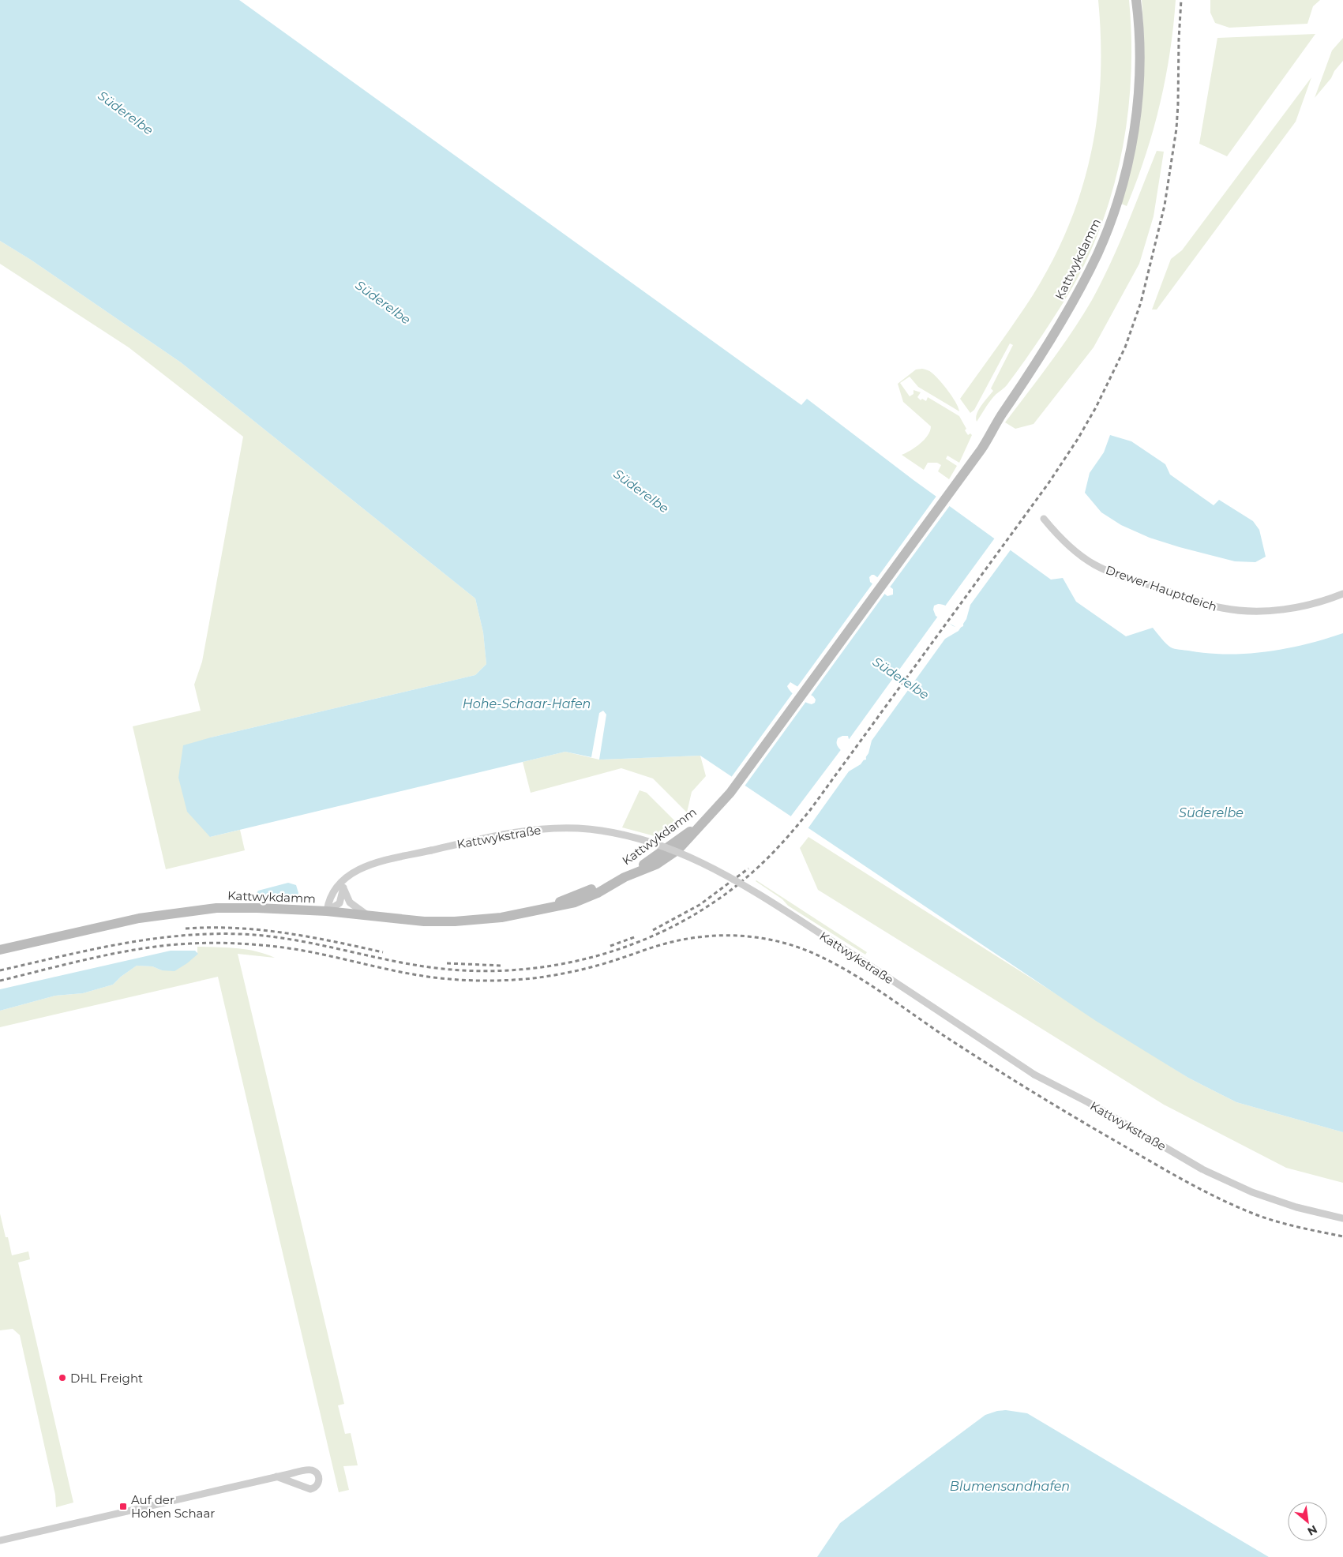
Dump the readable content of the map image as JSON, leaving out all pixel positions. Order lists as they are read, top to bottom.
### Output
{
  "streets": {
    "main road": ["Kattwykdamm"],
    "street": ["Drewer Hauptdeich", "Kattwykstraße"]
  },
  "crossings": [
    ["Kattwykdamm", "Kattwykstraße"]
  ],
  "water": ["Süderelbe", "Hohe-Schaar-Hafen", "Blumensandhafen"],
  "places": {
    "other": ["DHL Freight"],
    "transit": ["Auf der Hohen Schaar"]
  },
  "north": "bottom right"
}
